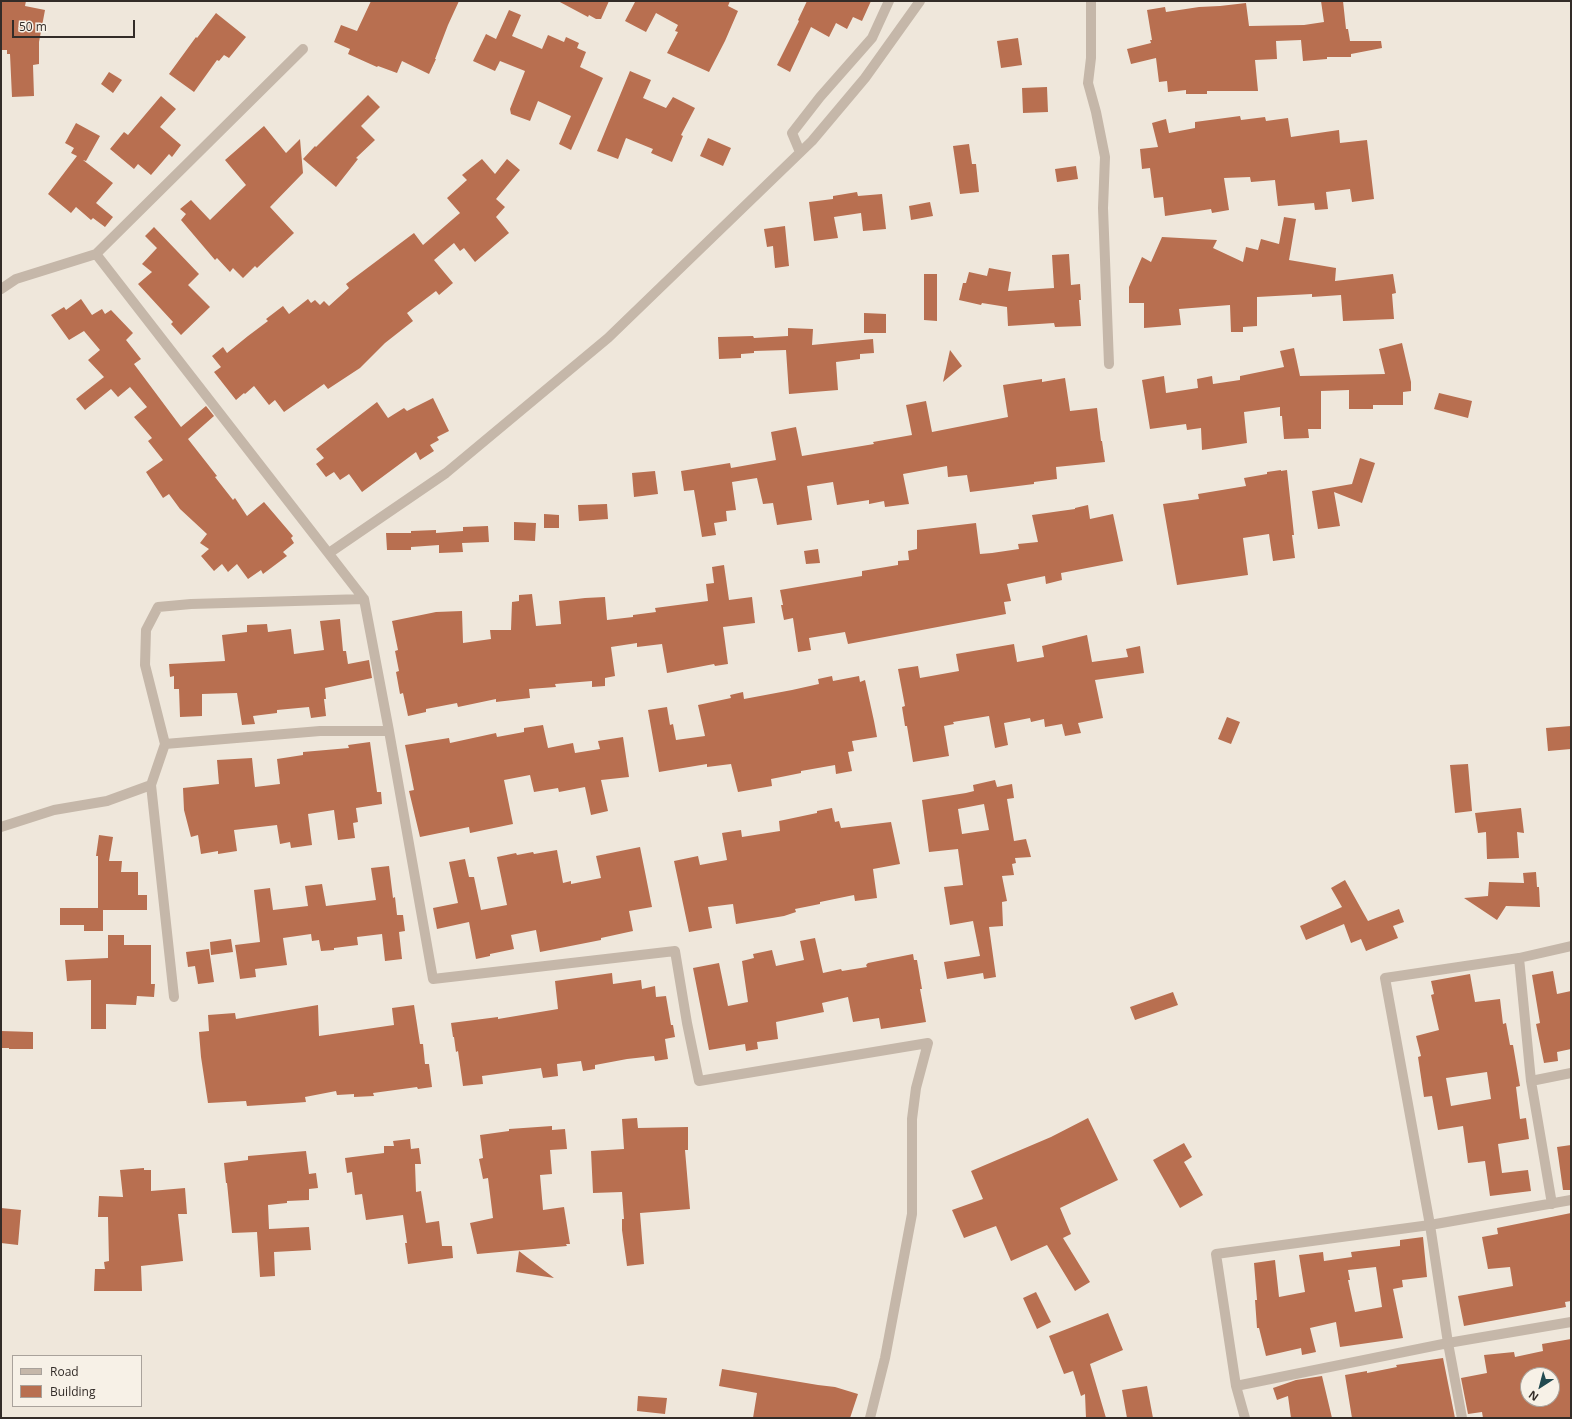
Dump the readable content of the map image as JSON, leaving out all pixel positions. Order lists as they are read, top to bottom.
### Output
{
  "legend": ["Road", "Building"],
  "scale_bar": "50 m",
  "north": "bottom left"
}
